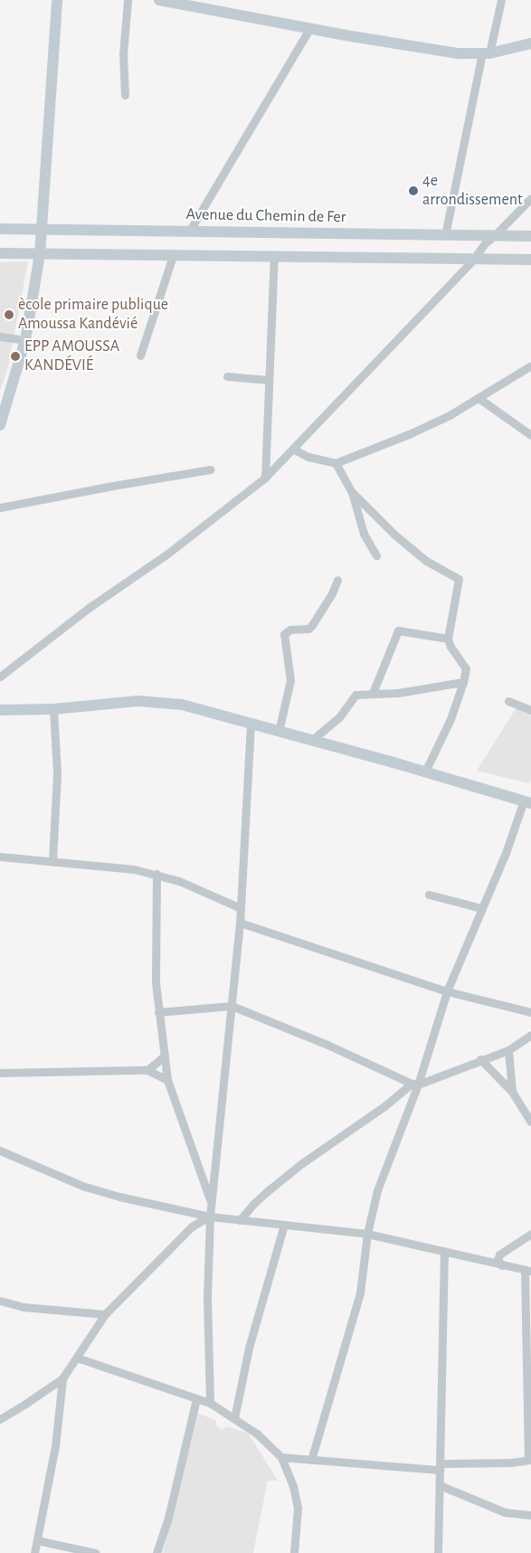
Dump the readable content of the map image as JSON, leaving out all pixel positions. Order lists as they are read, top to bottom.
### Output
{
  "streets": {
    "street": ["Avenue du Chemin de Fer"]
  },
  "places": ["4e arrondissement", "ècole primaire publique Amoussa Kandévié", "EPP AMOUSSA KANDÉVIÉ"]
}
